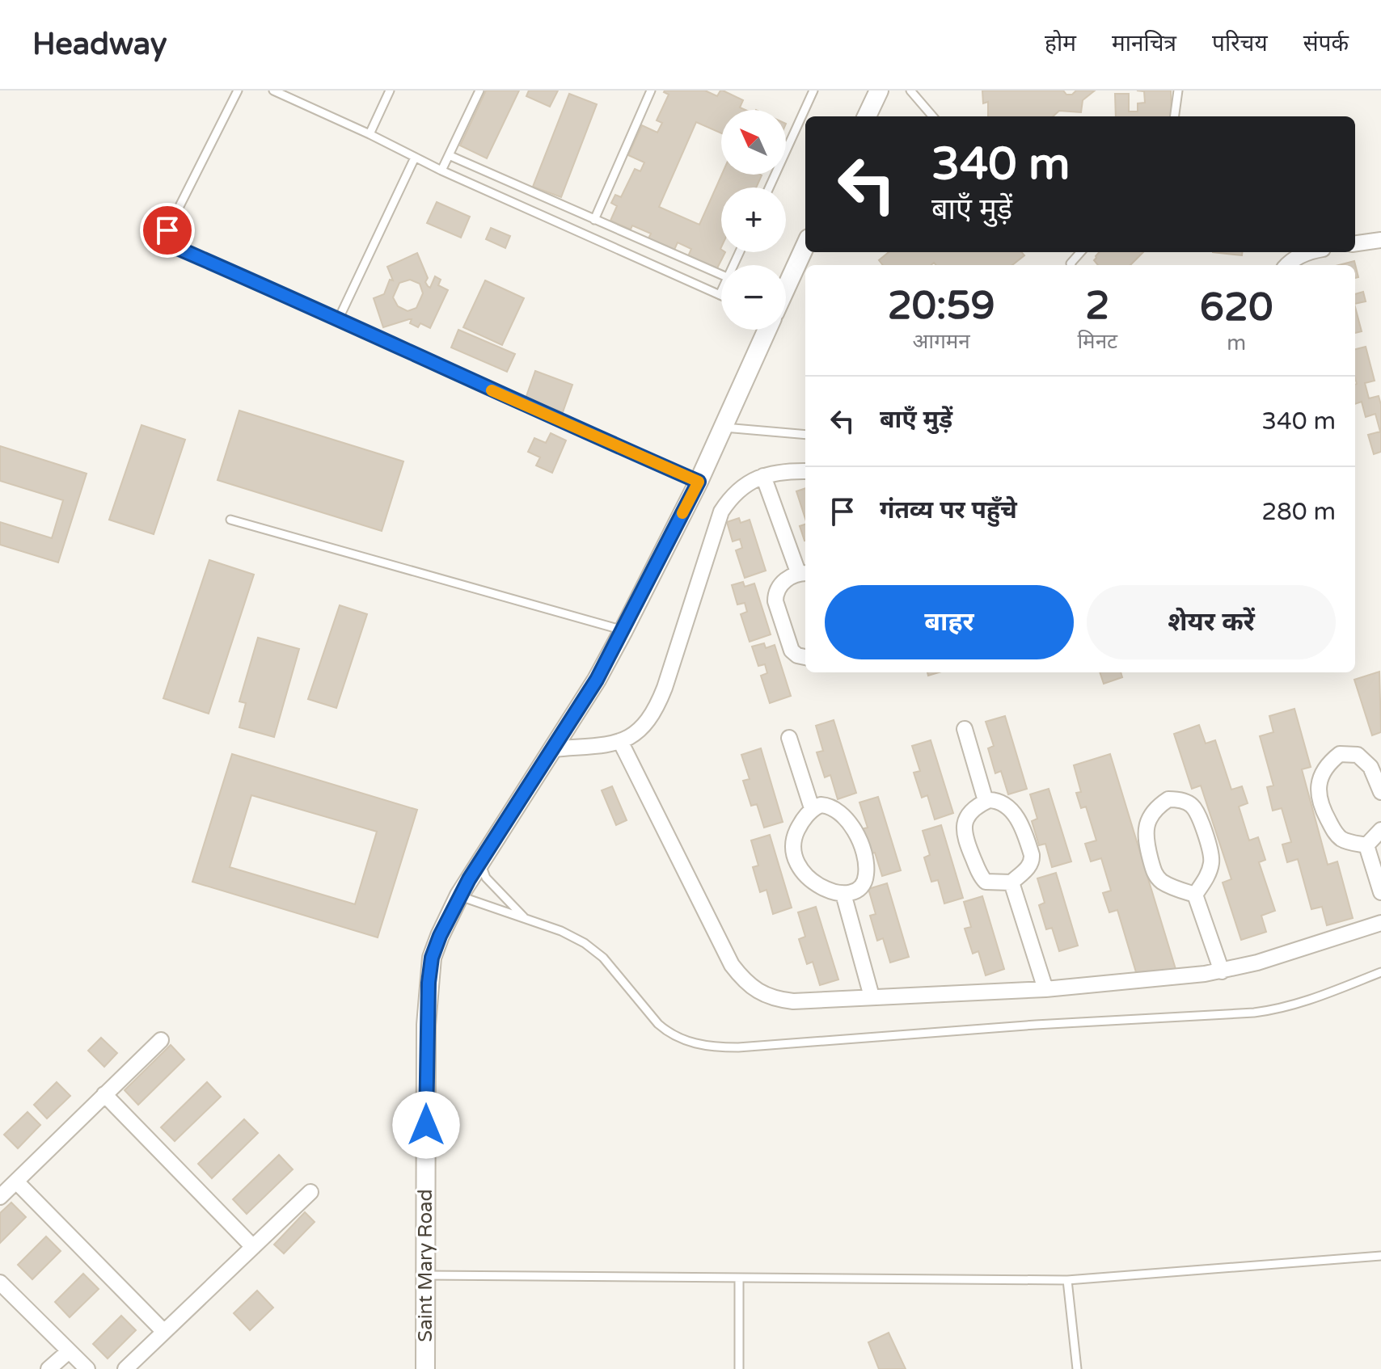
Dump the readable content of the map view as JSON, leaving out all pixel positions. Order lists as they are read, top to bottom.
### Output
{
  "streets": {
    "street": ["Saint Mary Road"]
  },
  "north": "top left",
  "page": {
    "header": "Headway",
    "nav": [
      "होम",
      "मानचित्र",
      "परिचय",
      "संपर्क"
    ],
    "map_buttons": ["+", "−"],
    "turn": ["340 m", "बाएँ मुड़ें"],
    "eta": [
      "20:59",
      "आगमन",
      "2",
      "मिनट",
      "620",
      "m"
    ],
    "list": [
      {
        "name": "बाएँ मुड़ें",
        "value": "340 m"
      },
      {
        "name": "गंतव्य पर पहुँचे",
        "value": "280 m"
      }
    ],
    "buttons": ["बाहर", "शेयर करें"]
  }
}
